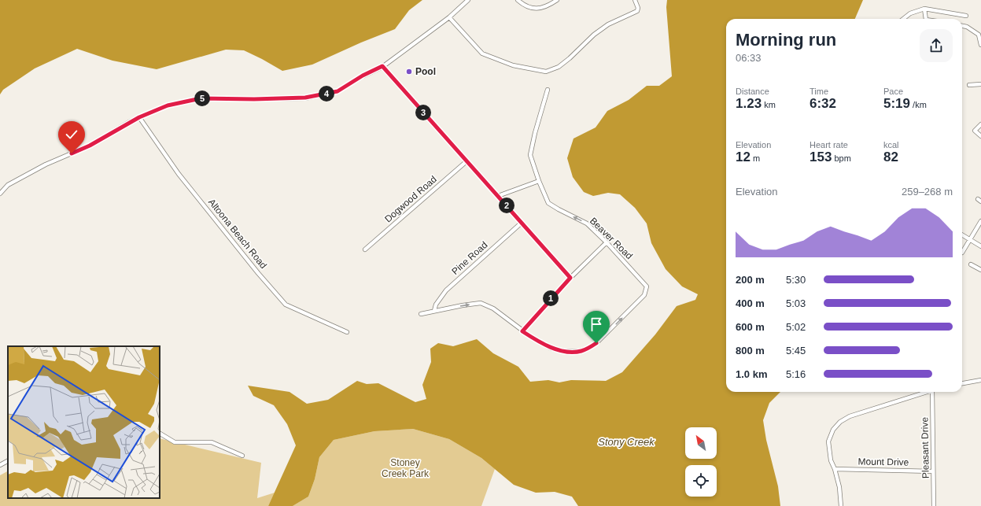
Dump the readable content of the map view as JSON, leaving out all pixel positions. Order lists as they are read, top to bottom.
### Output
{
  "streets": {
    "street": [
      "Dogwood Road",
      "Altoona Beach Road",
      "Beaver Road",
      "Pine Road",
      "Pleasant Drive",
      "Mount Drive"
    ]
  },
  "crossings": [
    ["Pleasant Drive", "Mount Drive"]
  ],
  "water": ["Stony Creek"],
  "parks": ["Stoney Creek Park"],
  "places": ["Pool"],
  "north": "top left",
  "page": {
    "heading": ["Morning run", "06:33"],
    "stats": [
      ["Distance", "1.23 km"],
      ["Time", "6:32"],
      ["Pace", "5:19 /km"],
      ["Elevation", "12 m"],
      ["Heart rate", "153 bpm"],
      ["kcal", "82"]
    ],
    "pins": [
      "4",
      "5",
      "3",
      "2",
      "1"
    ],
    "chart": ["Elevation", "259–268 m"],
    "list": [
      {
        "name": "200 m",
        "note": "5:30"
      },
      {
        "name": "400 m",
        "note": "5:03"
      },
      {
        "name": "600 m",
        "note": "5:02"
      },
      {
        "name": "800 m",
        "note": "5:45"
      },
      {
        "name": "1.0 km",
        "note": "5:16"
      }
    ]
  }
}
